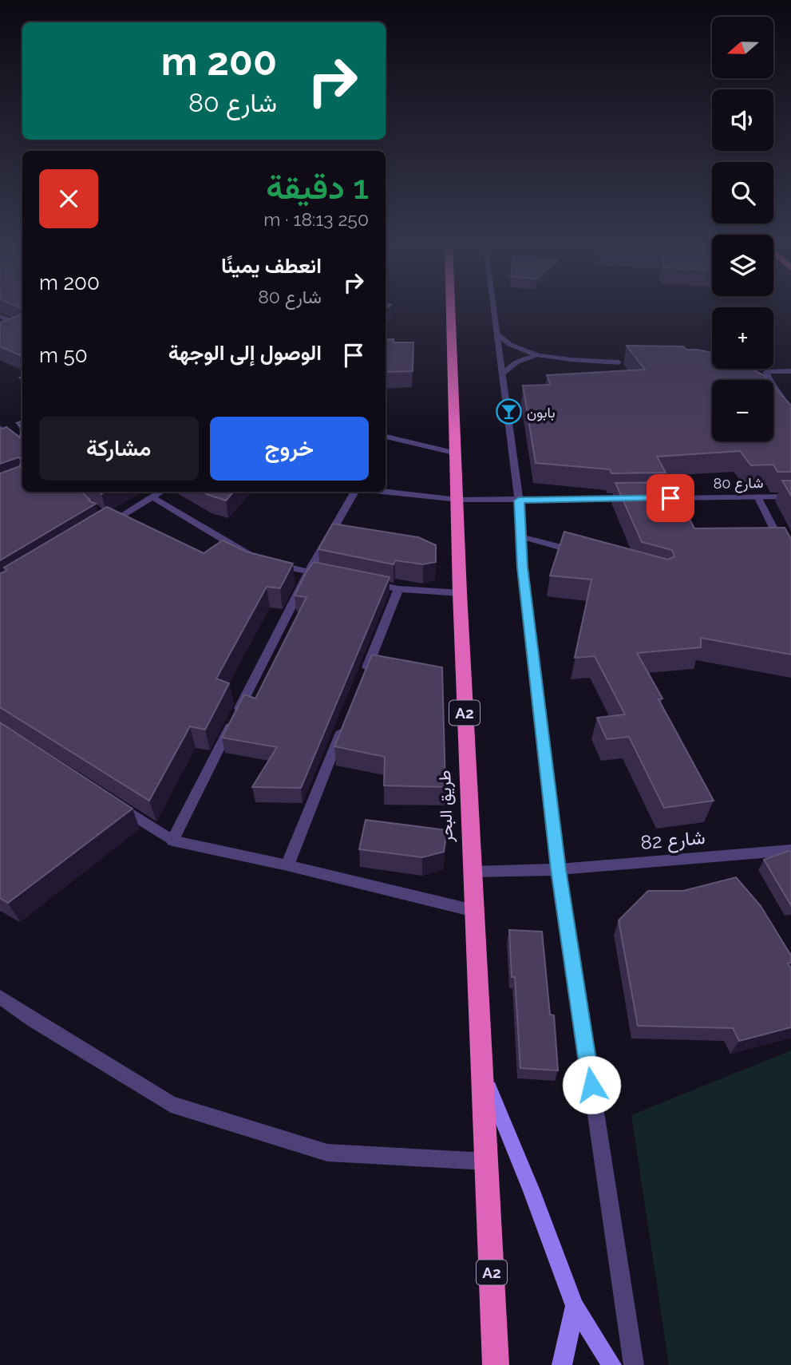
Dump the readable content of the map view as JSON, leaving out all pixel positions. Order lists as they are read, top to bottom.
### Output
{
  "streets": {
    "highway": ["A2", "طريق البحر"],
    "street": ["شارع 80", "شارع 82"]
  },
  "crossings": [
    ["طريق البحر", "شارع 82"]
  ],
  "places": {
    "bar": ["بابون"]
  },
  "north": "left",
  "page": {
    "map_buttons": ["+", "−"],
    "turn": ["200 m", "شارع 80"],
    "heading": ["1 دقيقة", "250 m · 18:13"],
    "list": [
      {
        "name": "انعطف يمينًا",
        "note": "شارع 80",
        "value": "200 m"
      },
      {
        "name": "الوصول إلى الوجهة",
        "value": "50 m"
      }
    ],
    "buttons": ["خروج", "مشاركة"]
  }
}
